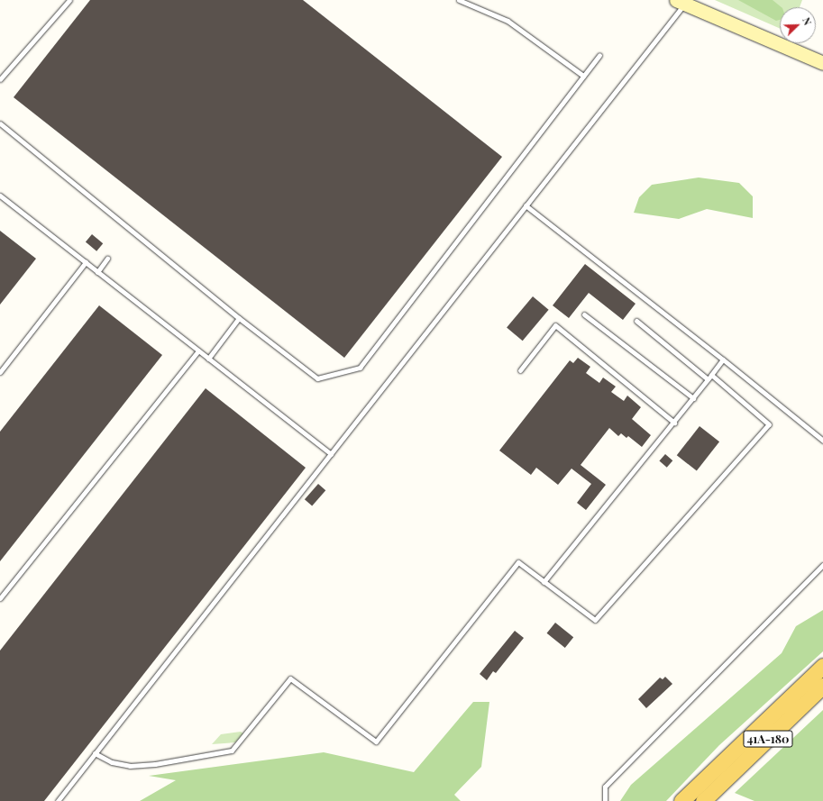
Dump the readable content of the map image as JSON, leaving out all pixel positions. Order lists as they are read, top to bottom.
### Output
{
  "streets": {
    "main road": ["41А-180"]
  },
  "north": "top right"
}
